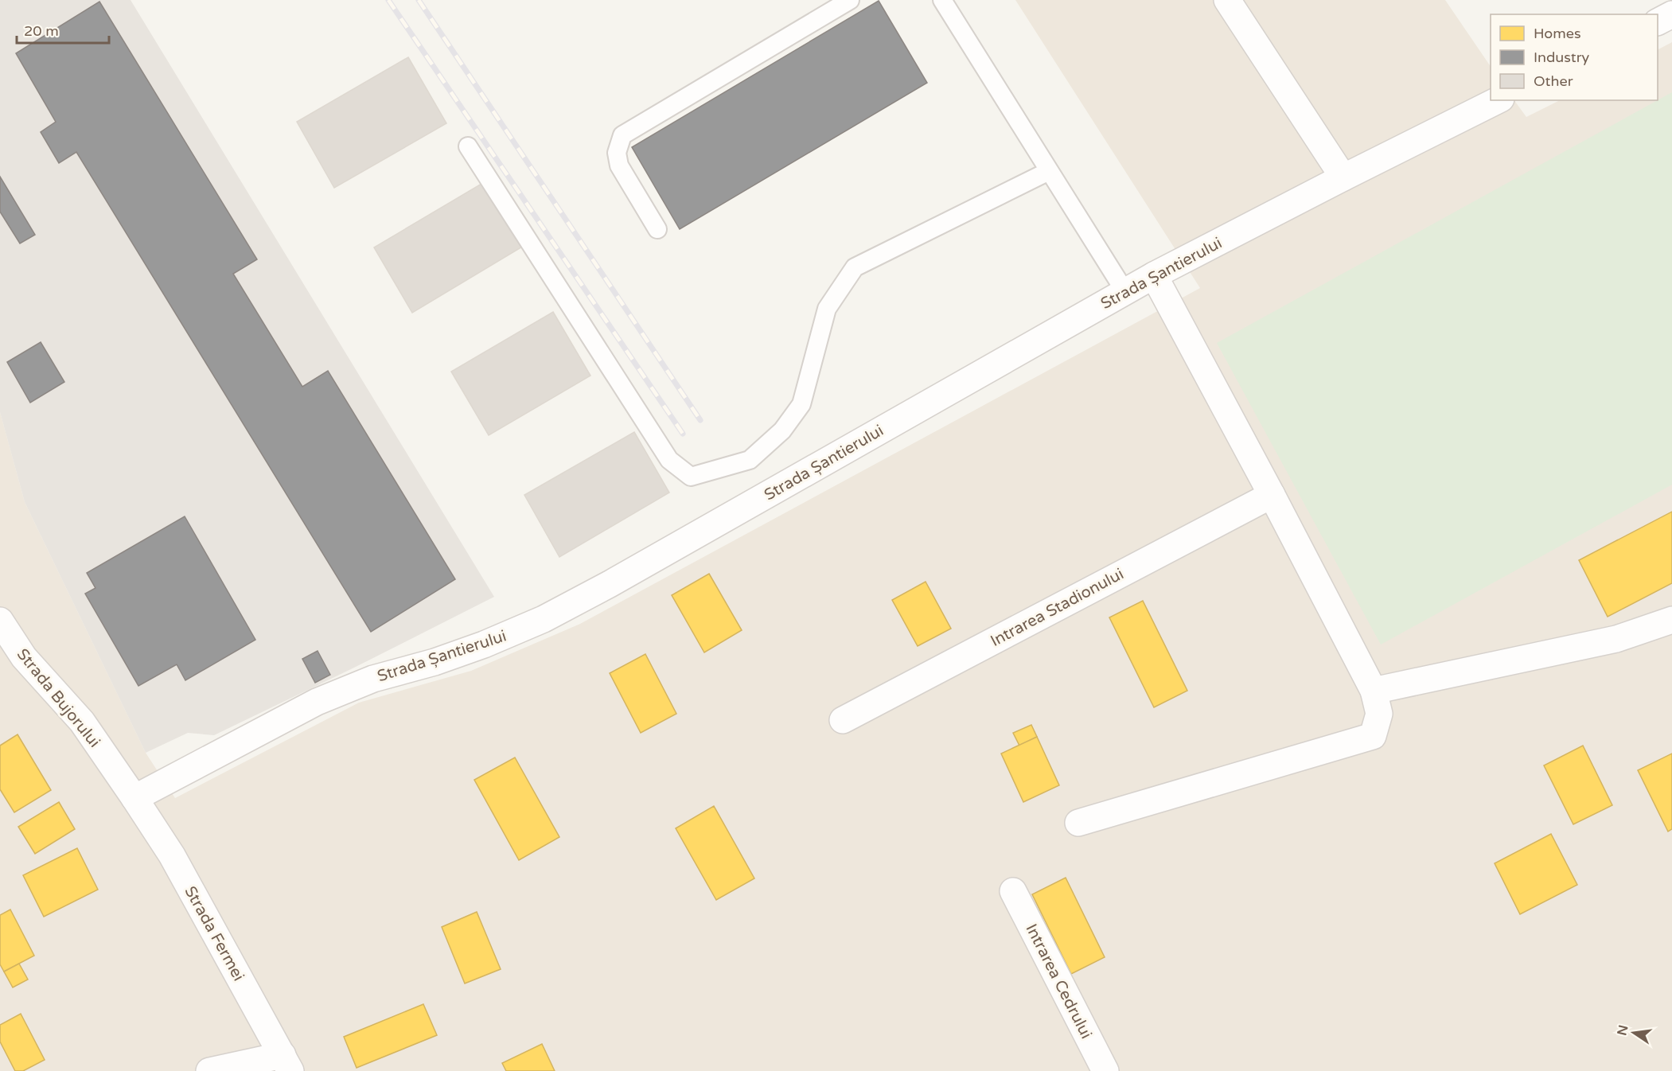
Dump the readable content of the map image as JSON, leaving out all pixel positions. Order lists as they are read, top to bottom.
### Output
{
  "streets": {
    "street": [
      "Strada Șantierului",
      "Intrarea Stadionului",
      "Strada Bujorului",
      "Strada Fermei",
      "Intrarea Cedrului"
    ]
  },
  "crossings": [
    ["Strada Șantierului", "Strada Bujorului"],
    ["Strada Șantierului", "Strada Fermei"],
    ["Strada Bujorului", "Strada Fermei"]
  ],
  "legend": ["Homes", "Industry", "Other"],
  "scale_bar": "20 m",
  "north": "left"
}
